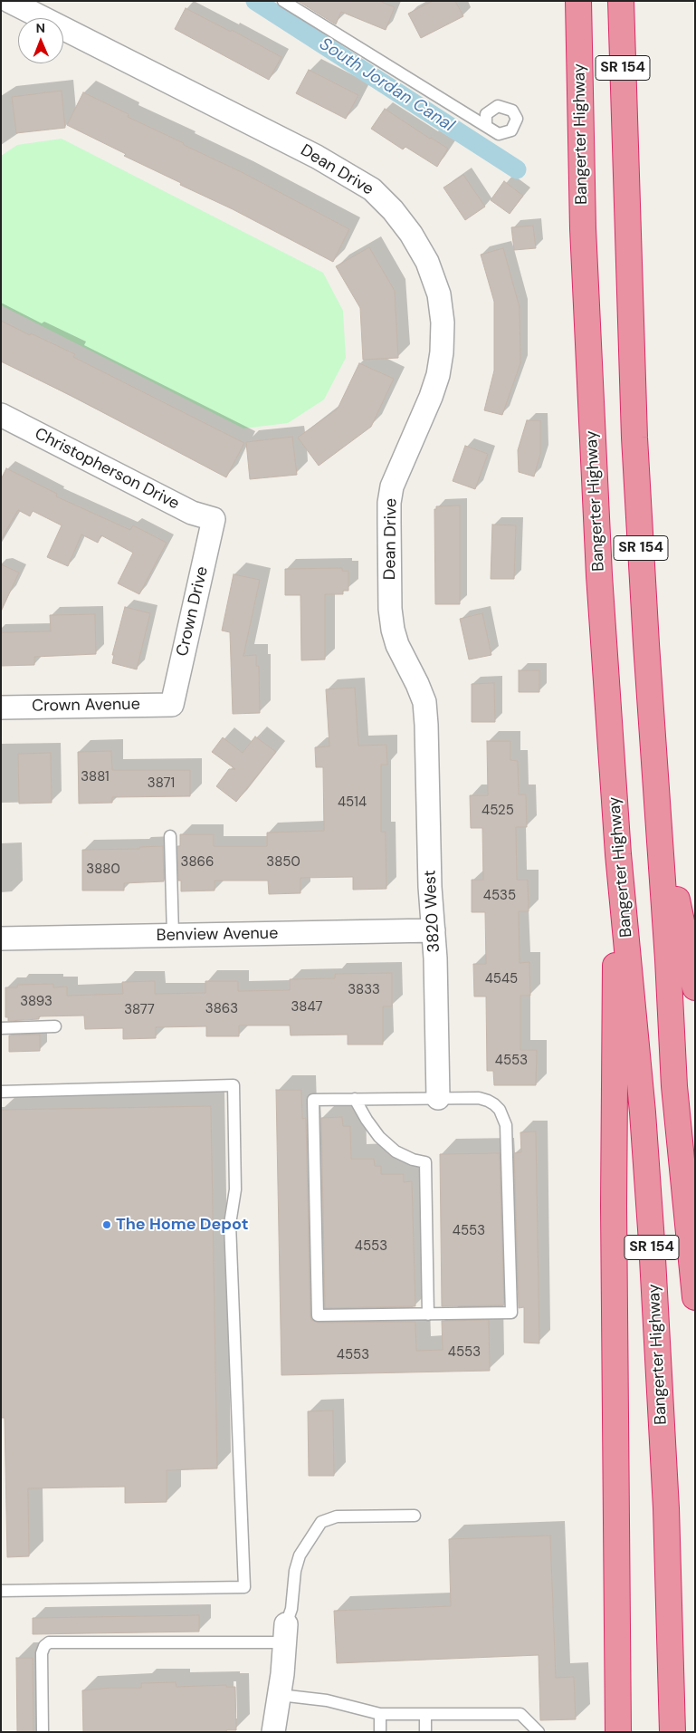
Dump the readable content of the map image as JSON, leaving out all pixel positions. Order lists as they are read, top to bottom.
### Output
{
  "streets": {
    "highway": ["SR 154", "Bangerter Highway"],
    "street": [
      "Dean Drive",
      "Christopherson Drive",
      "Crown Drive",
      "Crown Avenue",
      "3820 West",
      "Benview Avenue"
    ]
  },
  "crossings": [
    ["Dean Drive", "3820 West"],
    ["Christopherson Drive", "Crown Drive"],
    ["Crown Drive", "Crown Avenue"],
    ["3820 West", "Benview Avenue"]
  ],
  "water": ["South Jordan Canal"],
  "places": ["The Home Depot"],
  "house_numbers": [
    "3881",
    "3871",
    "4514",
    "4525",
    "3866",
    "3850",
    "3880",
    "4535",
    "4545",
    "3833",
    "3893",
    "3847",
    "3863",
    "3877",
    "4553",
    "4553",
    "4553",
    "4553",
    "4553"
  ],
  "north": "top"
}
